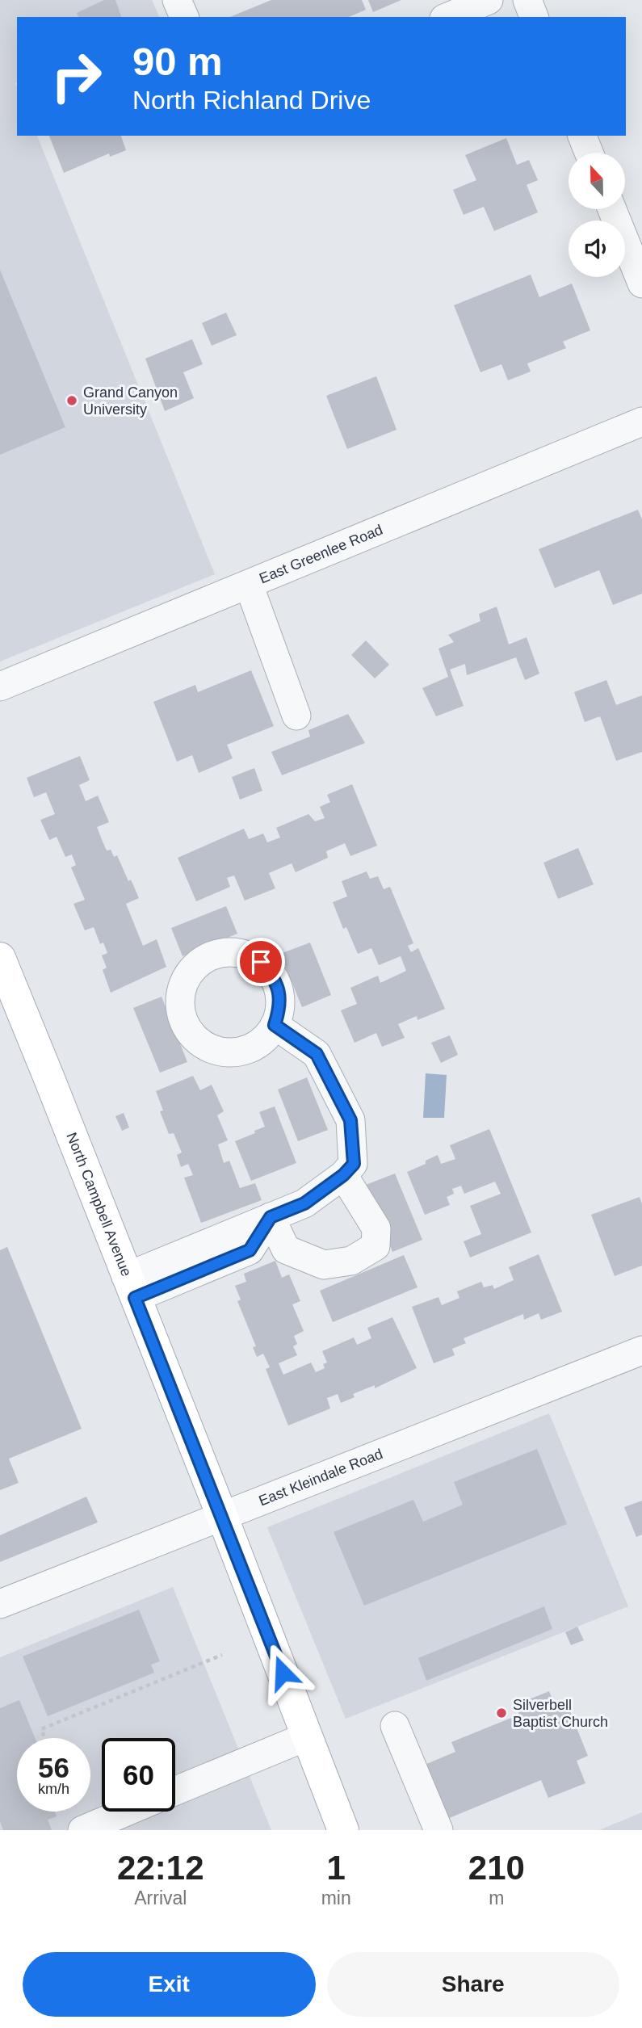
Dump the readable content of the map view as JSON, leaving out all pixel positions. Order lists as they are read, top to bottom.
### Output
{
  "streets": {
    "main road": ["North Campbell Avenue"],
    "street": ["East Greenlee Road", "East Kleindale Road"]
  },
  "crossings": [
    ["North Campbell Avenue", "East Kleindale Road"]
  ],
  "places": ["Grand Canyon University", "Silverbell Baptist Church"],
  "north": "top",
  "page": {
    "turn": ["90 m", "North Richland Drive"],
    "speed": "56 km/h",
    "limit": "60",
    "eta": [
      "22:12",
      "Arrival",
      "1",
      "min",
      "210",
      "m"
    ],
    "buttons": ["Exit", "Share"]
  }
}
